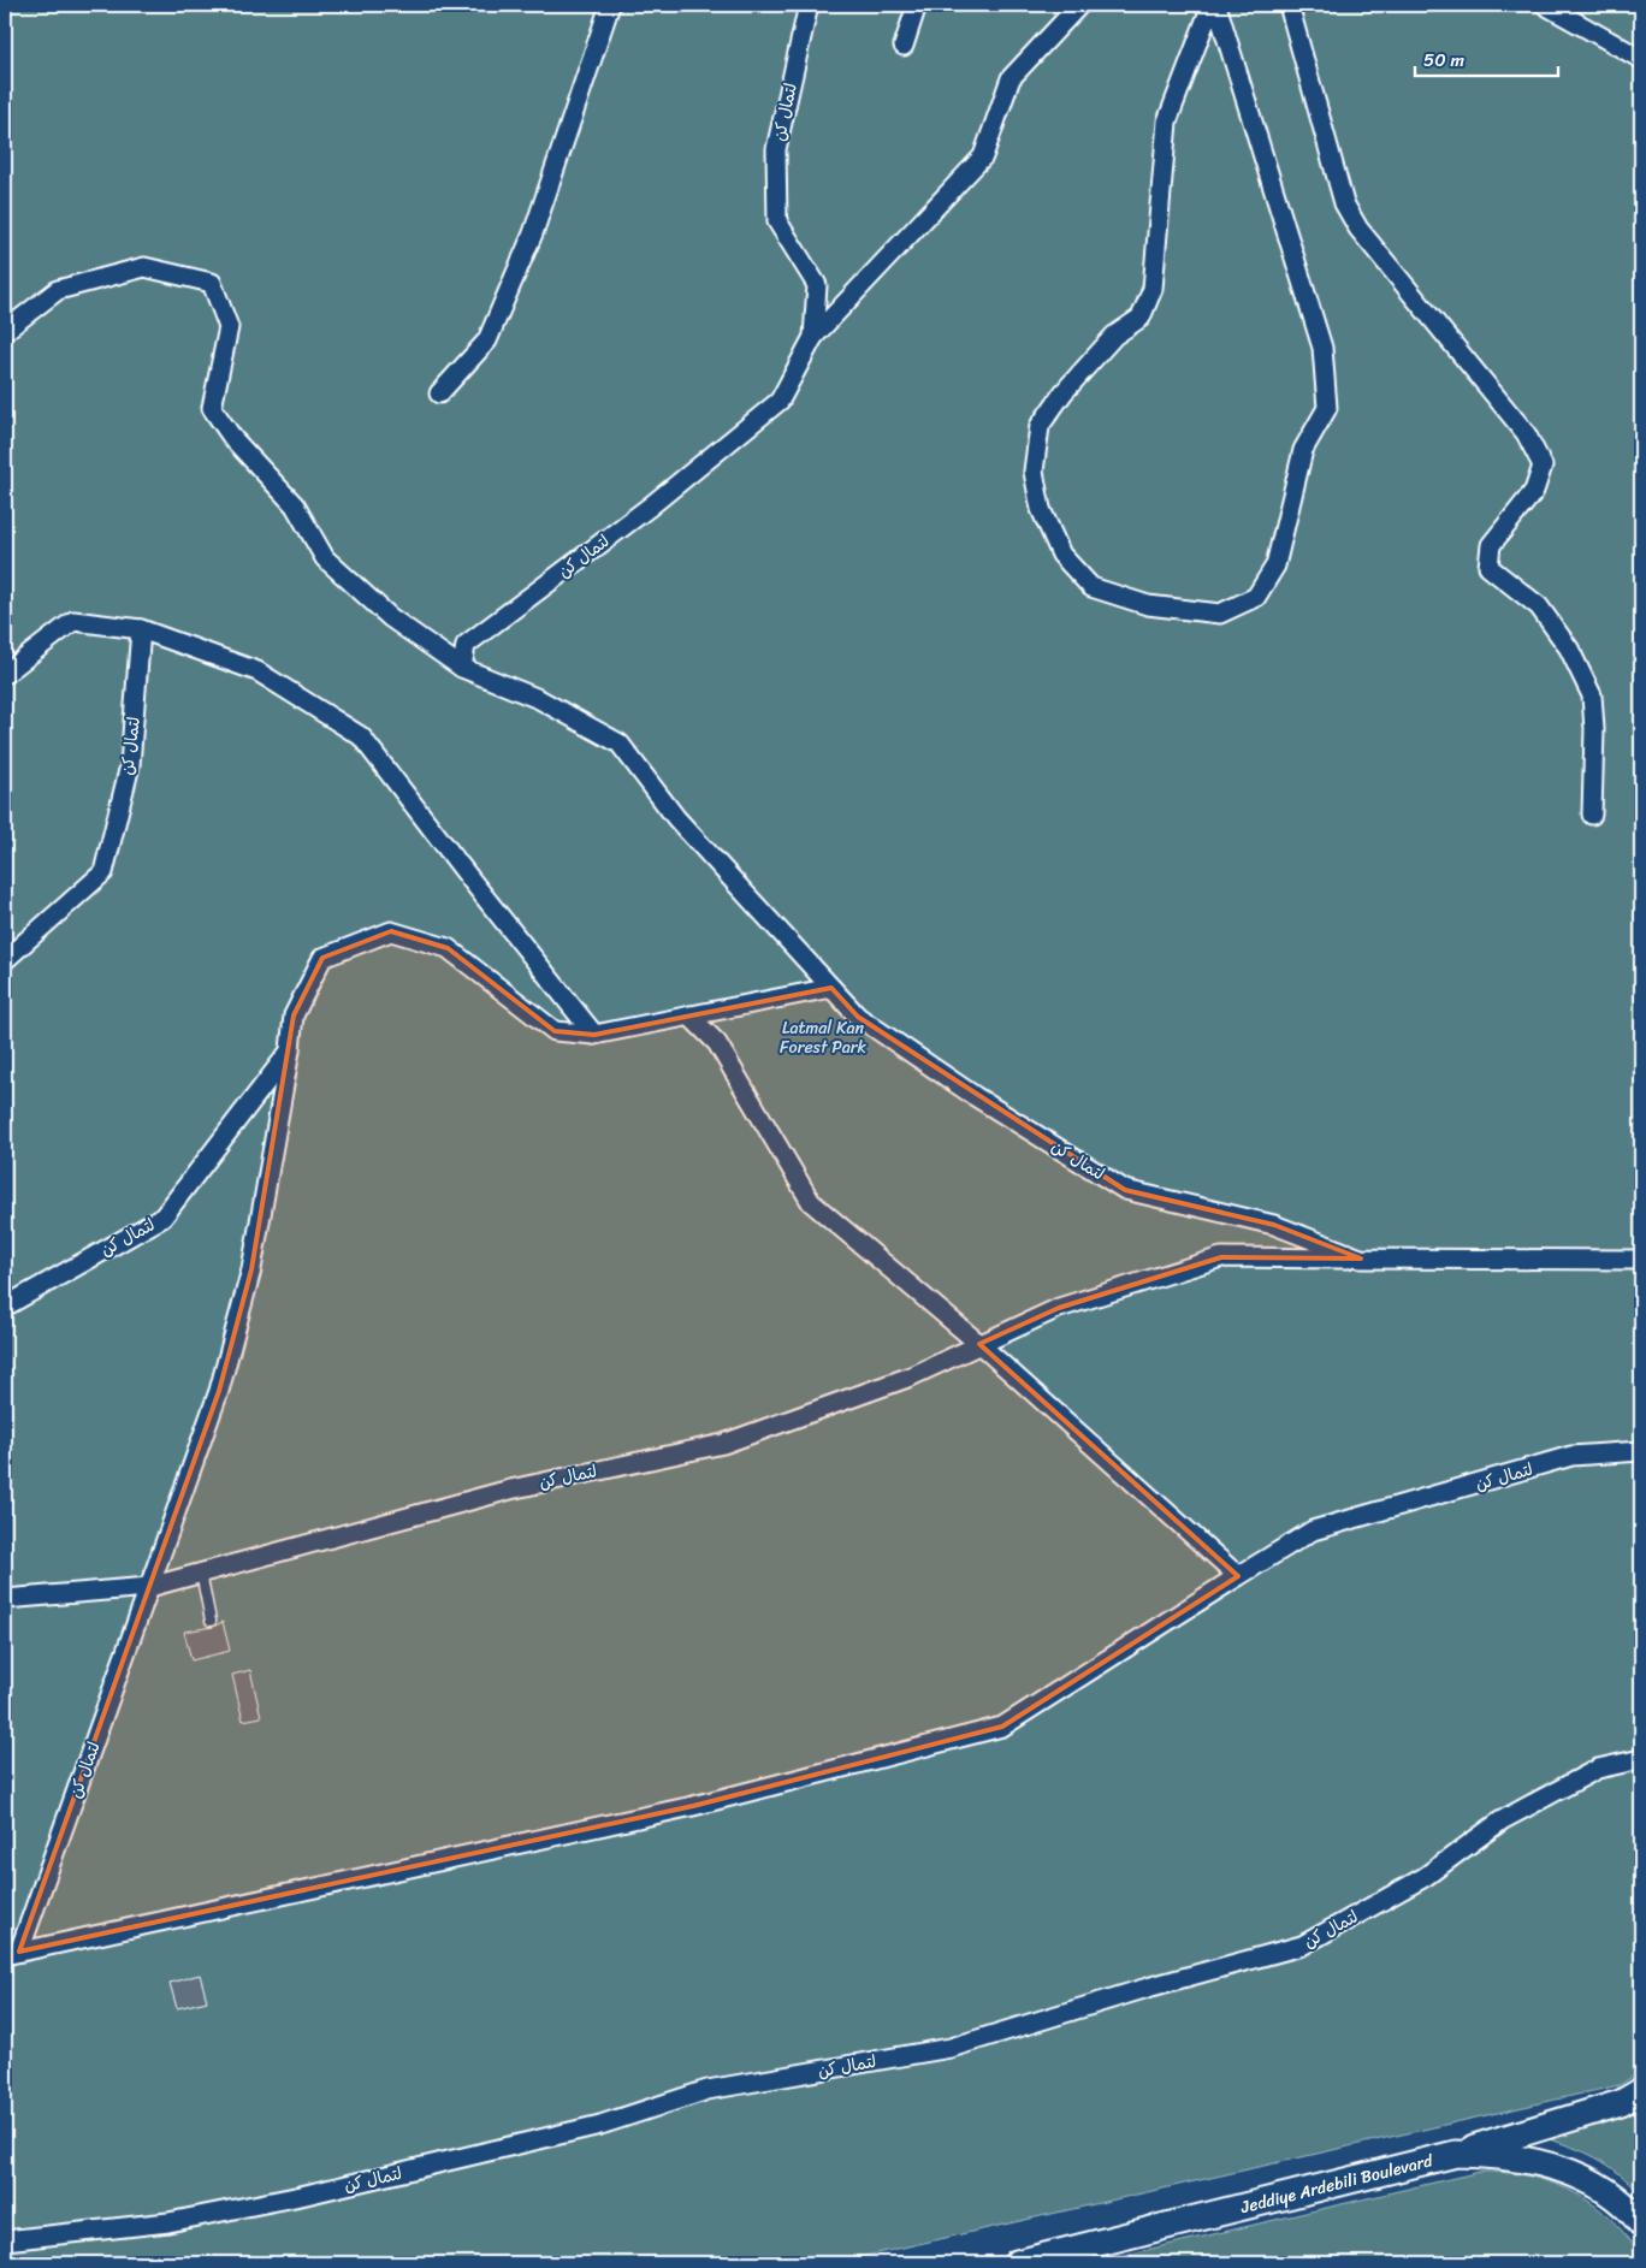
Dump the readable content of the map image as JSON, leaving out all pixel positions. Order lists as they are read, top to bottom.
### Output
{
  "streets": {
    "main road": ["Jeddiye Ardebili Boulevard"],
    "street": ["لتمال کن"]
  },
  "parks": ["Latmal Kan Forest Park"],
  "scale_bar": "50 m"
}
